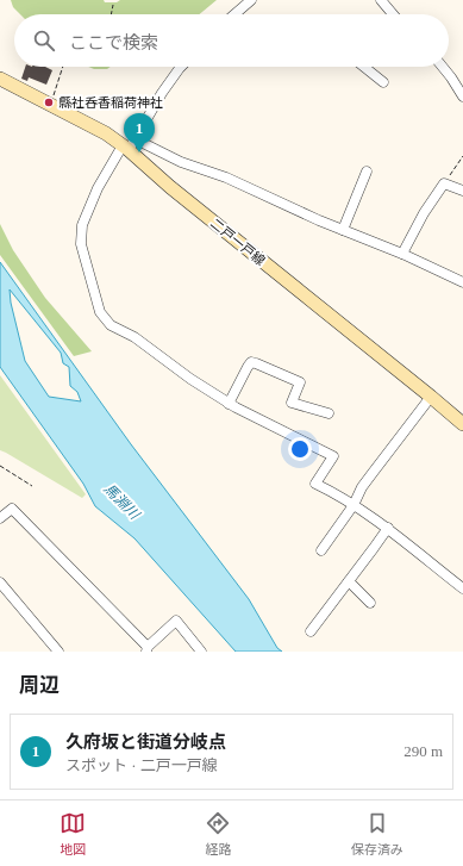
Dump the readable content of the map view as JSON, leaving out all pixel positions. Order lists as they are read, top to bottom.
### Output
{
  "streets": {
    "main road": ["二戸一戸線"]
  },
  "water": ["馬淵川"],
  "places": ["縣社呑香稲荷神社"],
  "page": {
    "search": "ここで検索",
    "pins": "1",
    "heading": "周辺",
    "list": [
      {
        "mark": "1",
        "name": "久府坂と街道分岐点",
        "note": "スポット · 二戸一戸線",
        "value": "290 m"
      }
    ],
    "nav": ["地図", "経路", "保存済み"]
  }
}
